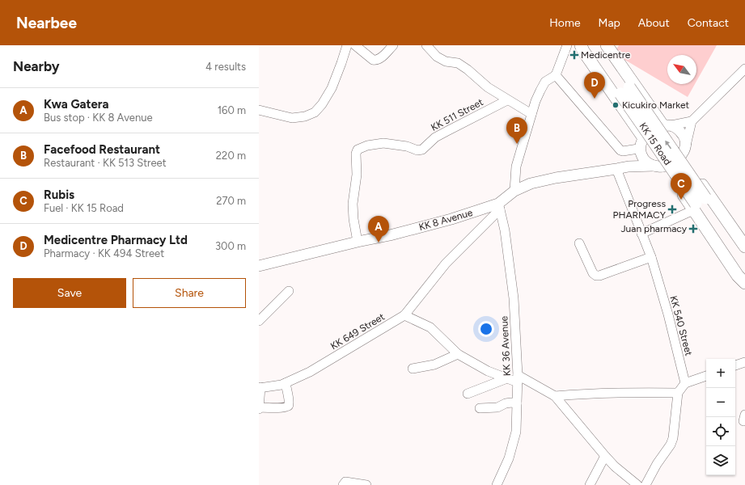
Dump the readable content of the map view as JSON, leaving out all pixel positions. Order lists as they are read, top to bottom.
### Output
{
  "streets": {
    "highway": ["KK 15 Road"],
    "main road": ["KK 8 Avenue"],
    "street": [
      "KK 511 Street",
      "KK 540 Street",
      "KK 649 Street",
      "KK 36 Avenue"
    ]
  },
  "crossings": [
    ["KK 511 Street", "KK 8 Avenue"],
    ["KK 8 Avenue", "KK 540 Street"],
    ["KK 8 Avenue", "KK 36 Avenue"]
  ],
  "places": {
    "health": ["Medicentre", "Progress PHARMACY", "Juan pharmacy"],
    "other": ["Kicukiro Market"]
  },
  "north": "top left",
  "page": {
    "header": "Nearbee",
    "nav": [
      "Home",
      "Map",
      "About",
      "Contact"
    ],
    "heading": ["Nearby", "4 results"],
    "pins": [
      "D",
      "B",
      "C",
      "A"
    ],
    "list": [
      {
        "mark": "A",
        "name": "Kwa Gatera",
        "note": "Bus stop · KK 8 Avenue",
        "value": "160 m"
      },
      {
        "mark": "B",
        "name": "Facefood Restaurant",
        "note": "Restaurant · KK 513 Street",
        "value": "220 m"
      },
      {
        "mark": "C",
        "name": "Rubis",
        "note": "Fuel · KK 15 Road",
        "value": "270 m"
      },
      {
        "mark": "D",
        "name": "Medicentre Pharmacy Ltd",
        "note": "Pharmacy · KK 494 Street",
        "value": "300 m"
      }
    ],
    "buttons": ["Save", "Share"],
    "map_buttons": ["+", "−"]
  }
}
